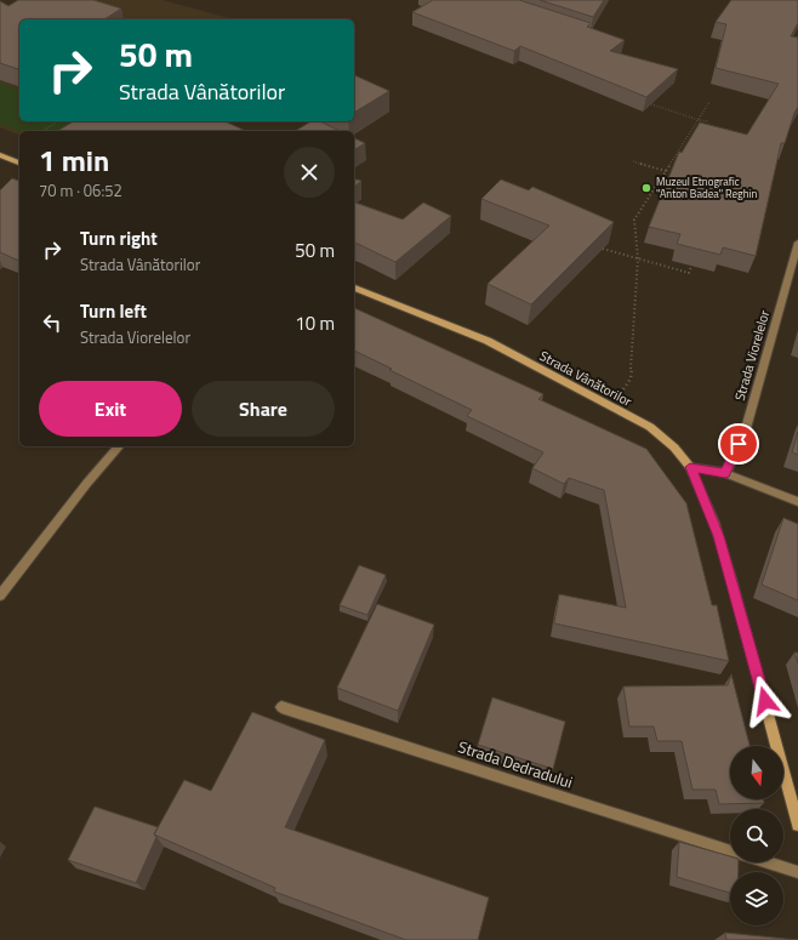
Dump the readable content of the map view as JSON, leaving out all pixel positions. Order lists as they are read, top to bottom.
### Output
{
  "streets": {
    "main road": ["Strada Vânătorilor"],
    "street": ["Strada Viorelelor", "Strada Dedradului"]
  },
  "places": ["Muzeul Etnografic \"Anton Badea\" Reghin"],
  "north": "bottom",
  "page": {
    "turn": ["50 m", "Strada Vânătorilor"],
    "heading": ["1 min", "70 m · 06:52"],
    "list": [
      {
        "name": "Turn right",
        "note": "Strada Vânătorilor",
        "value": "50 m"
      },
      {
        "name": "Turn left",
        "note": "Strada Viorelelor",
        "value": "10 m"
      }
    ],
    "buttons": ["Exit", "Share"]
  }
}
